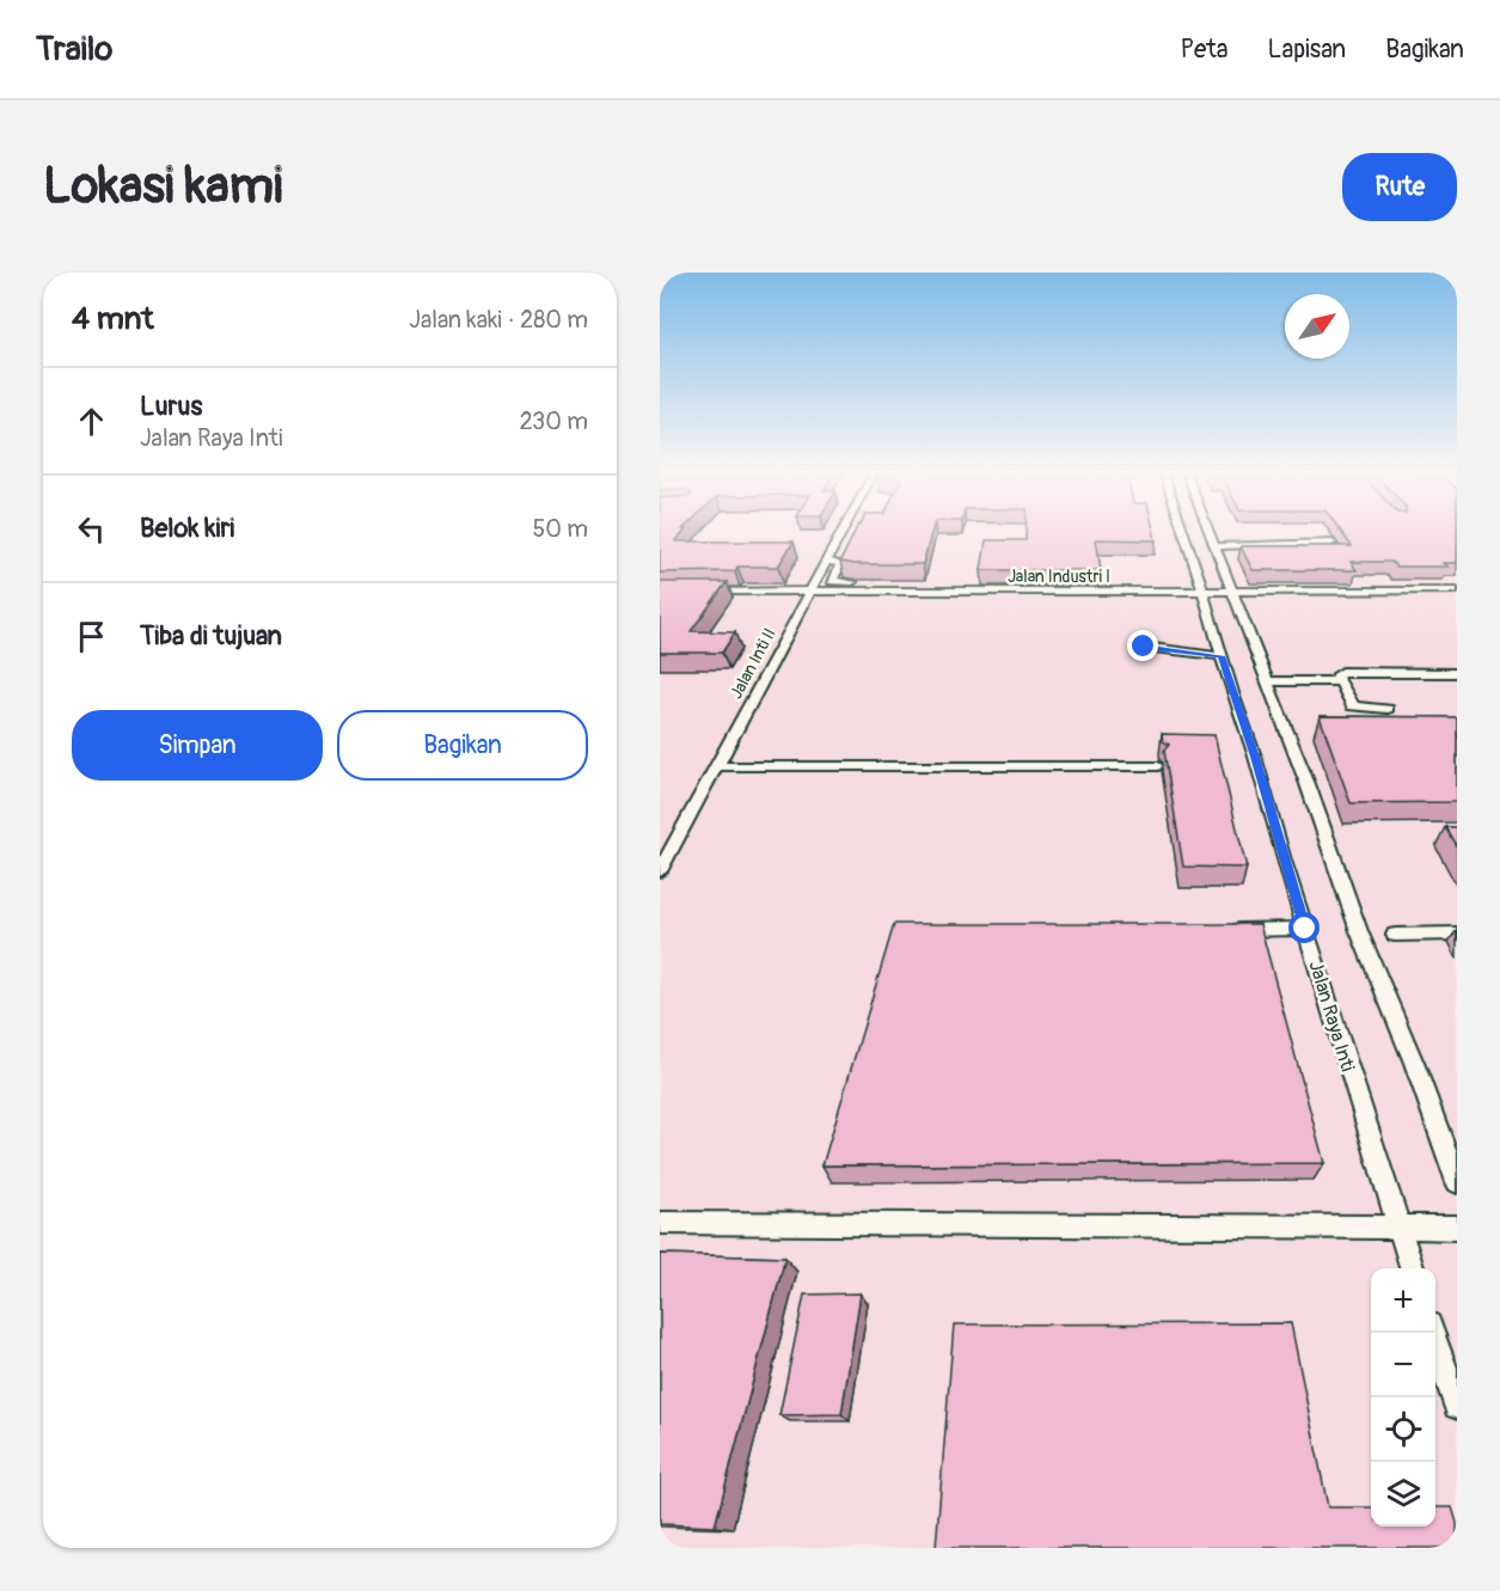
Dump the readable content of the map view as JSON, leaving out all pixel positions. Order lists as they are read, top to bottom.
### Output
{
  "streets": {
    "street": ["Jalan Industri I", "Jalan Inti II", "Jalan Raya Inti"]
  },
  "crossings": [
    ["Jalan Industri I", "Jalan Inti II"],
    ["Jalan Industri I", "Jalan Raya Inti"]
  ],
  "north": "top right",
  "page": {
    "header": "Trailo",
    "nav": ["Peta", "Lapisan", "Bagikan"],
    "buttons": [
      "Rute",
      ["Simpan", "Bagikan"]
    ],
    "title": "Lokasi kami",
    "heading": ["4 mnt", "Jalan kaki · 280 m"],
    "list": [
      ["Lurus", "Jalan Raya Inti", "230 m"],
      ["Belok kiri", "50 m"],
      "Tiba di tujuan"
    ],
    "map_buttons": ["+", "−"]
  }
}
